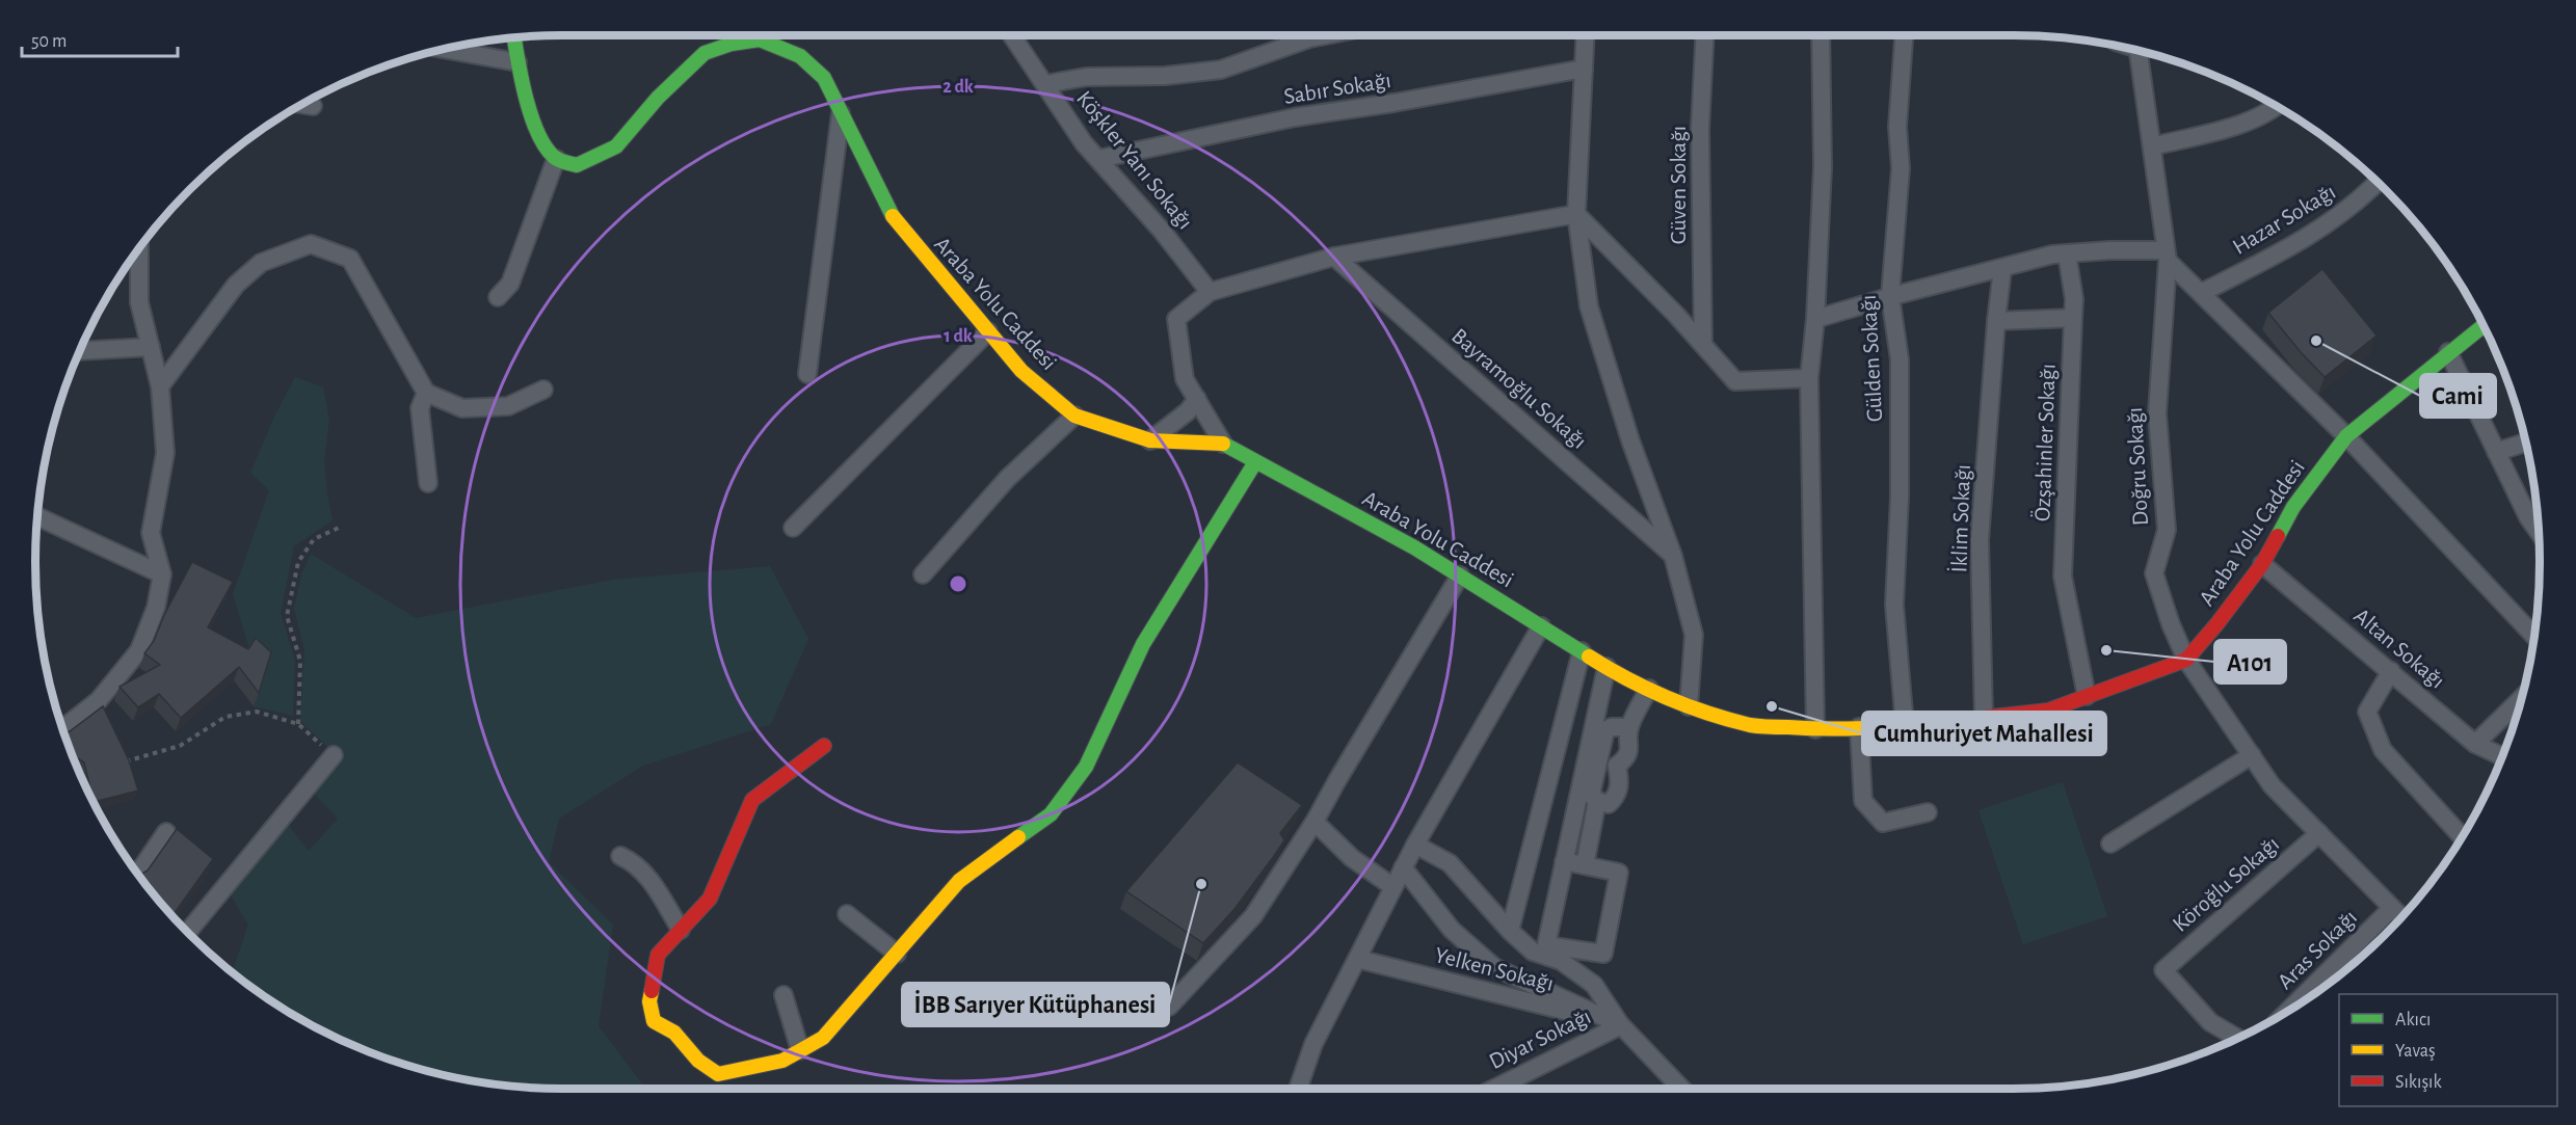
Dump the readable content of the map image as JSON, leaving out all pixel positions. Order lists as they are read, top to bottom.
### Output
{
  "streets": {
    "street": [
      "Sabır Sokağı",
      "Köşkler Yanı Sokağı",
      "Güven Sokağı",
      "Hazar Sokağı",
      "Araba Yolu Caddesi",
      "Gülden Sokağı",
      "Bayramoğlu Sokağı",
      "Özşahinler Sokağı",
      "Doğru Sokağı",
      "İklim Sokağı",
      "Altan Sokağı",
      "Köroğlu Sokağı",
      "Aras Sokağı",
      "Yelken Sokağı",
      "Diyar Sokağı"
    ]
  },
  "crossings": [
    ["Sabır Sokağı", "Köşkler Yanı Sokağı"],
    ["Araba Yolu Caddesi", "Gülden Sokağı"],
    ["Araba Yolu Caddesi", "Özşahinler Sokağı"],
    ["Araba Yolu Caddesi", "Doğru Sokağı"],
    ["Araba Yolu Caddesi", "İklim Sokağı"],
    ["Araba Yolu Caddesi", "Altan Sokağı"],
    ["Doğru Sokağı", "Köroğlu Sokağı"],
    ["Doğru Sokağı", "Aras Sokağı"],
    ["Yelken Sokağı", "Diyar Sokağı"]
  ],
  "places": [
    "Cami",
    "A101",
    "Cumhuriyet Mahallesi",
    "İBB Sarıyer Kütüphanesi"
  ],
  "legend": ["Akıcı", "Yavaş", "Sıkışık"],
  "scale_bar": "50 m",
  "rings": ["2 dk", "1 dk"]
}
